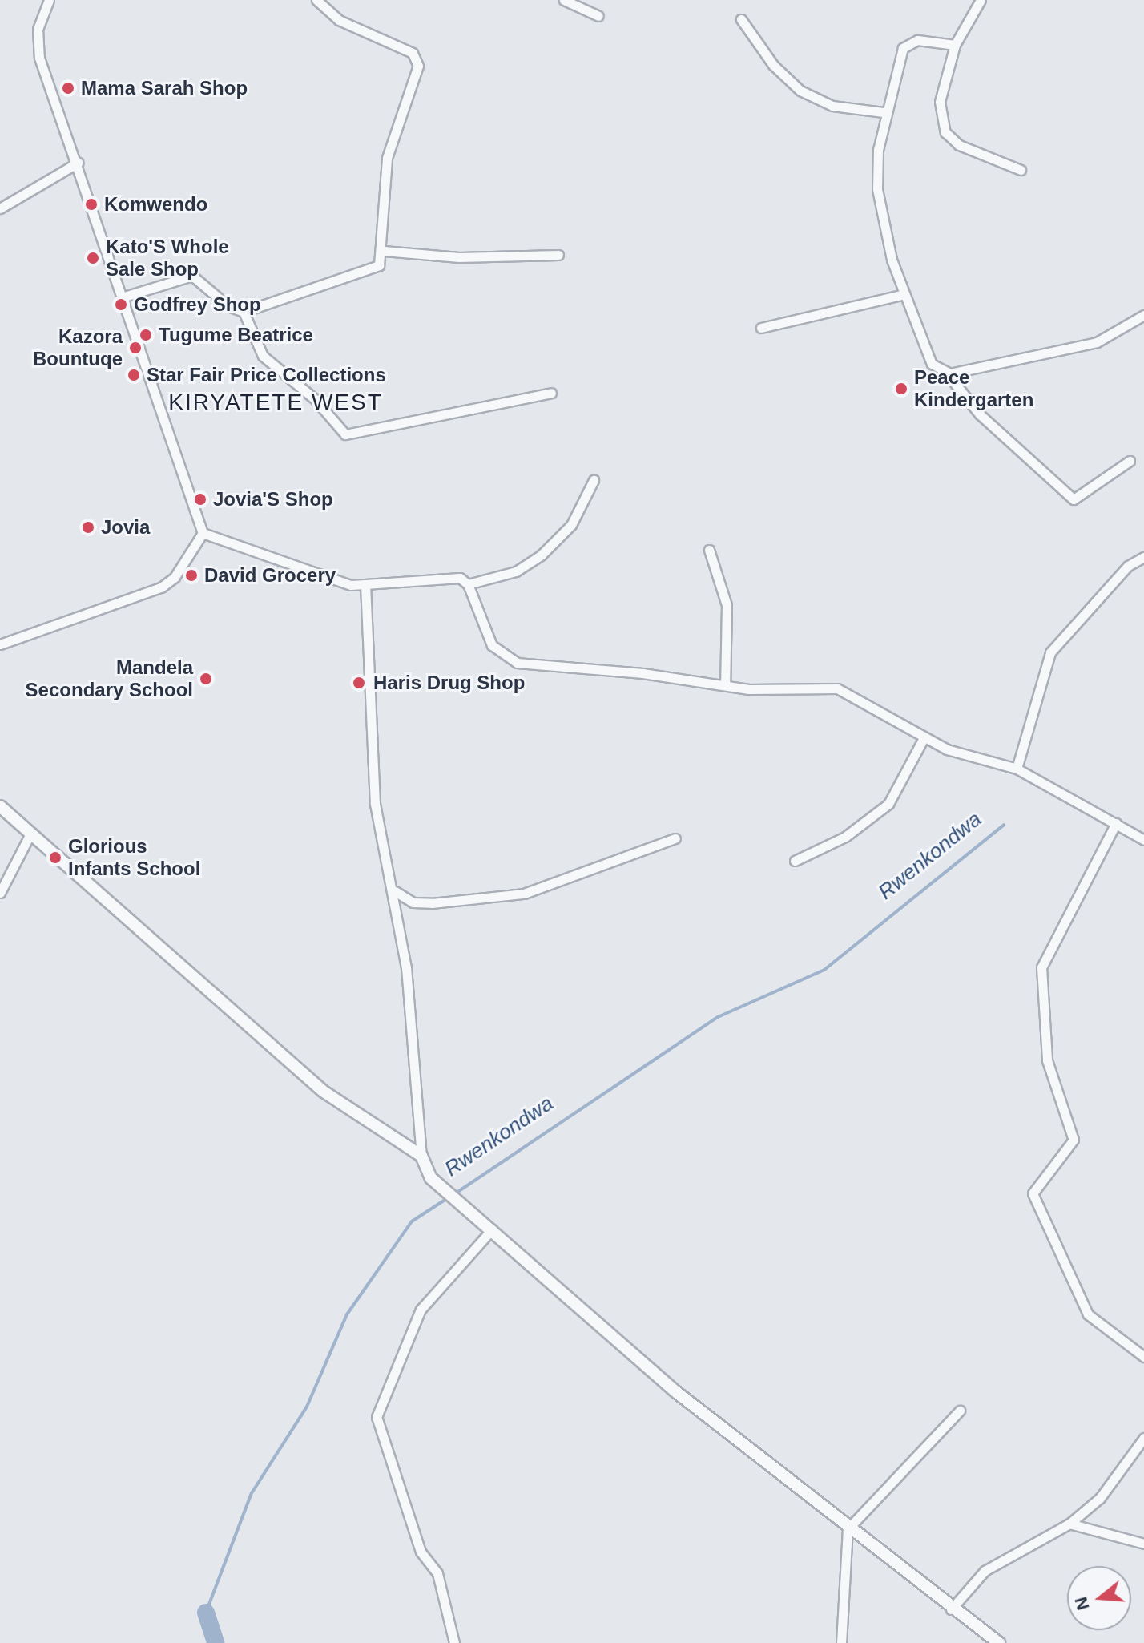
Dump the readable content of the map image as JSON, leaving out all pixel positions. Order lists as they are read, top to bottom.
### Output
{
  "districts": ["KIRYATETE WEST"],
  "water": ["Rwenkondwa"],
  "places": [
    "Mama Sarah Shop",
    "Komwendo",
    "Kato'S Whole Sale Shop",
    "Godfrey Shop",
    "Tugume Beatrice",
    "Kazora Bountuqe",
    "Star Fair Price Collections",
    "Peace Kindergarten",
    "Jovia'S Shop",
    "Jovia",
    "David Grocery",
    "Mandela Secondary School",
    "Haris Drug Shop",
    "Glorious Infants School"
  ],
  "north": "left"
}
